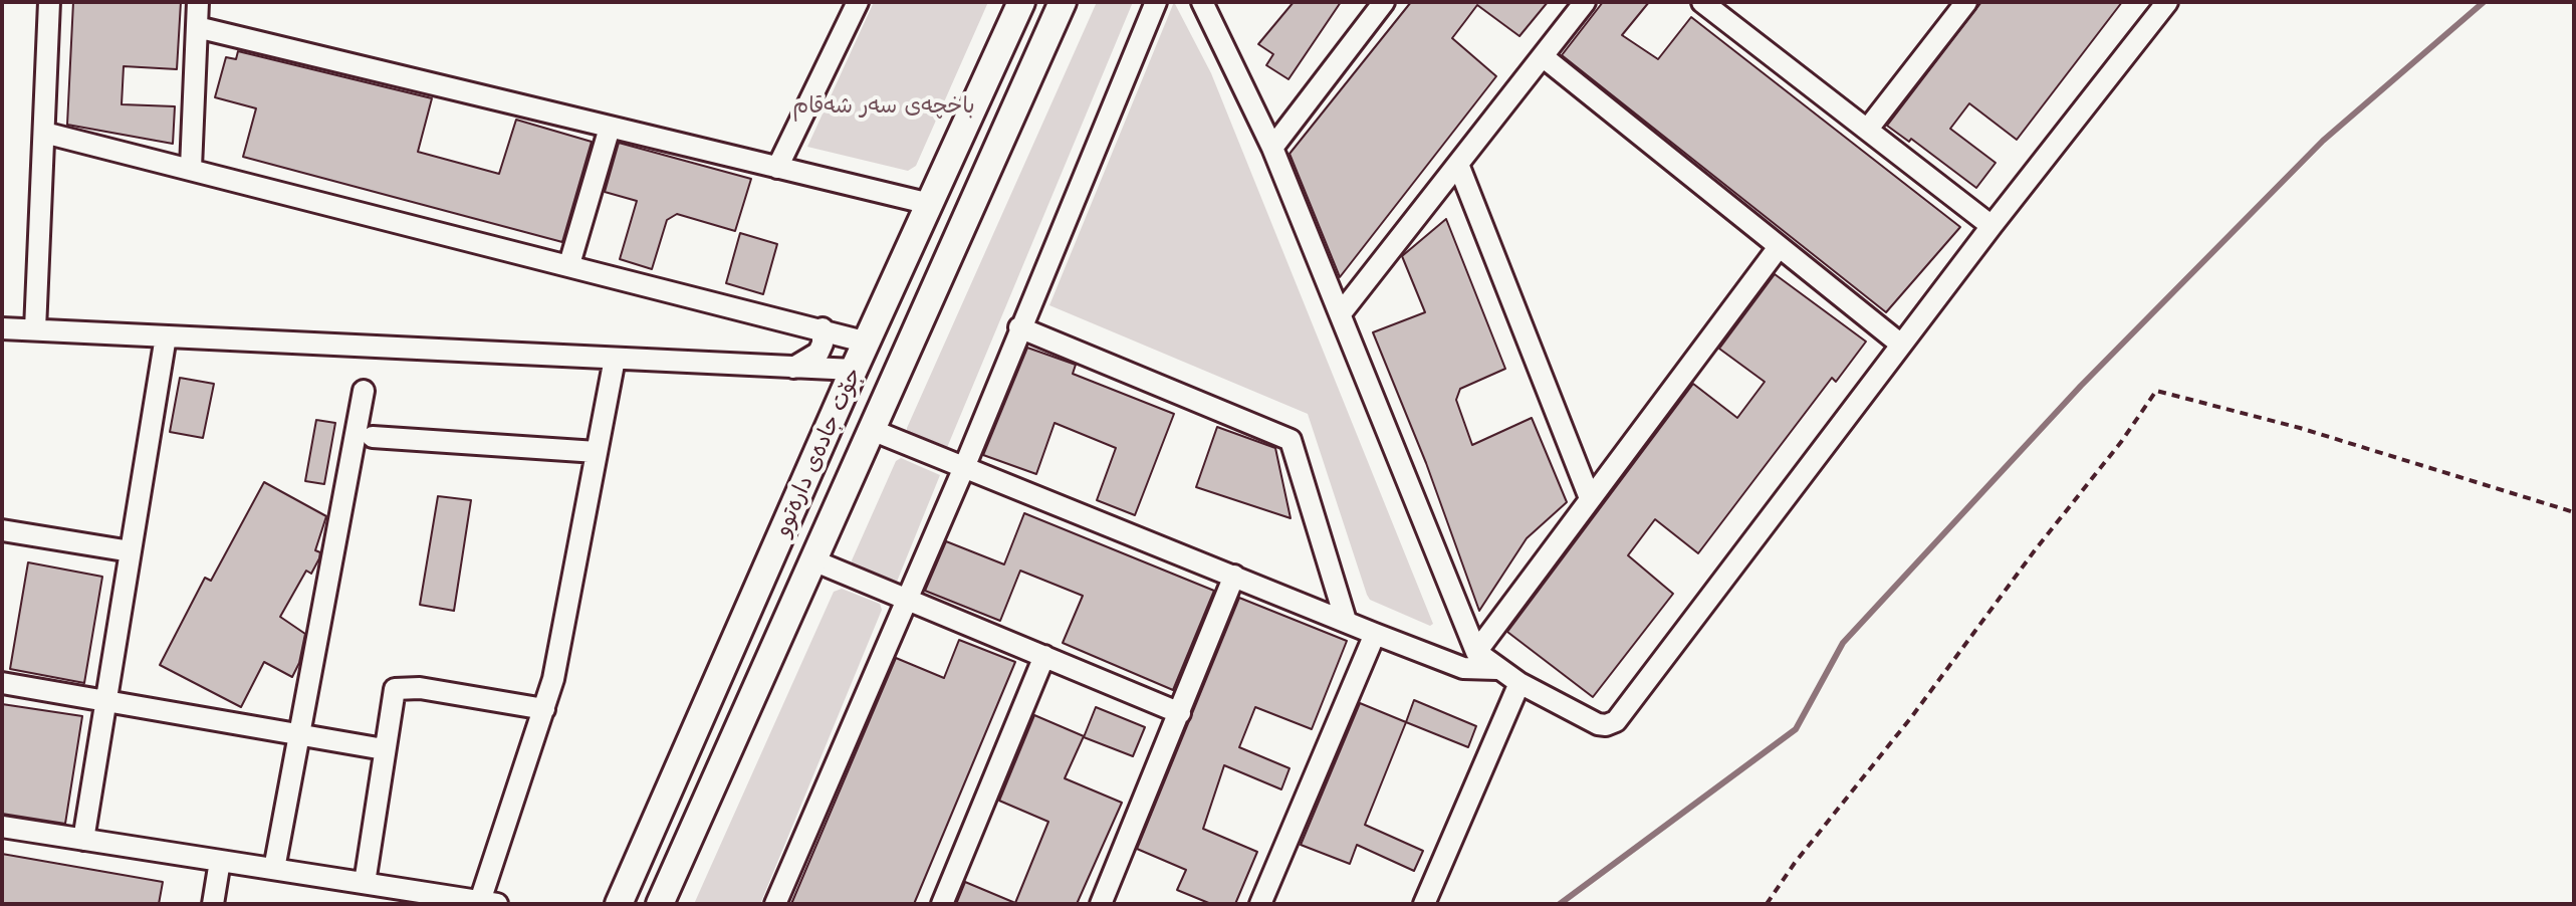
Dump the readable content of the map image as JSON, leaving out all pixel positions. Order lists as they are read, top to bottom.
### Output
{
  "streets": {
    "main road": ["جۆت جادەی دارەتوو"]
  },
  "parks": ["باخچەی سەر شەقام"]
}
